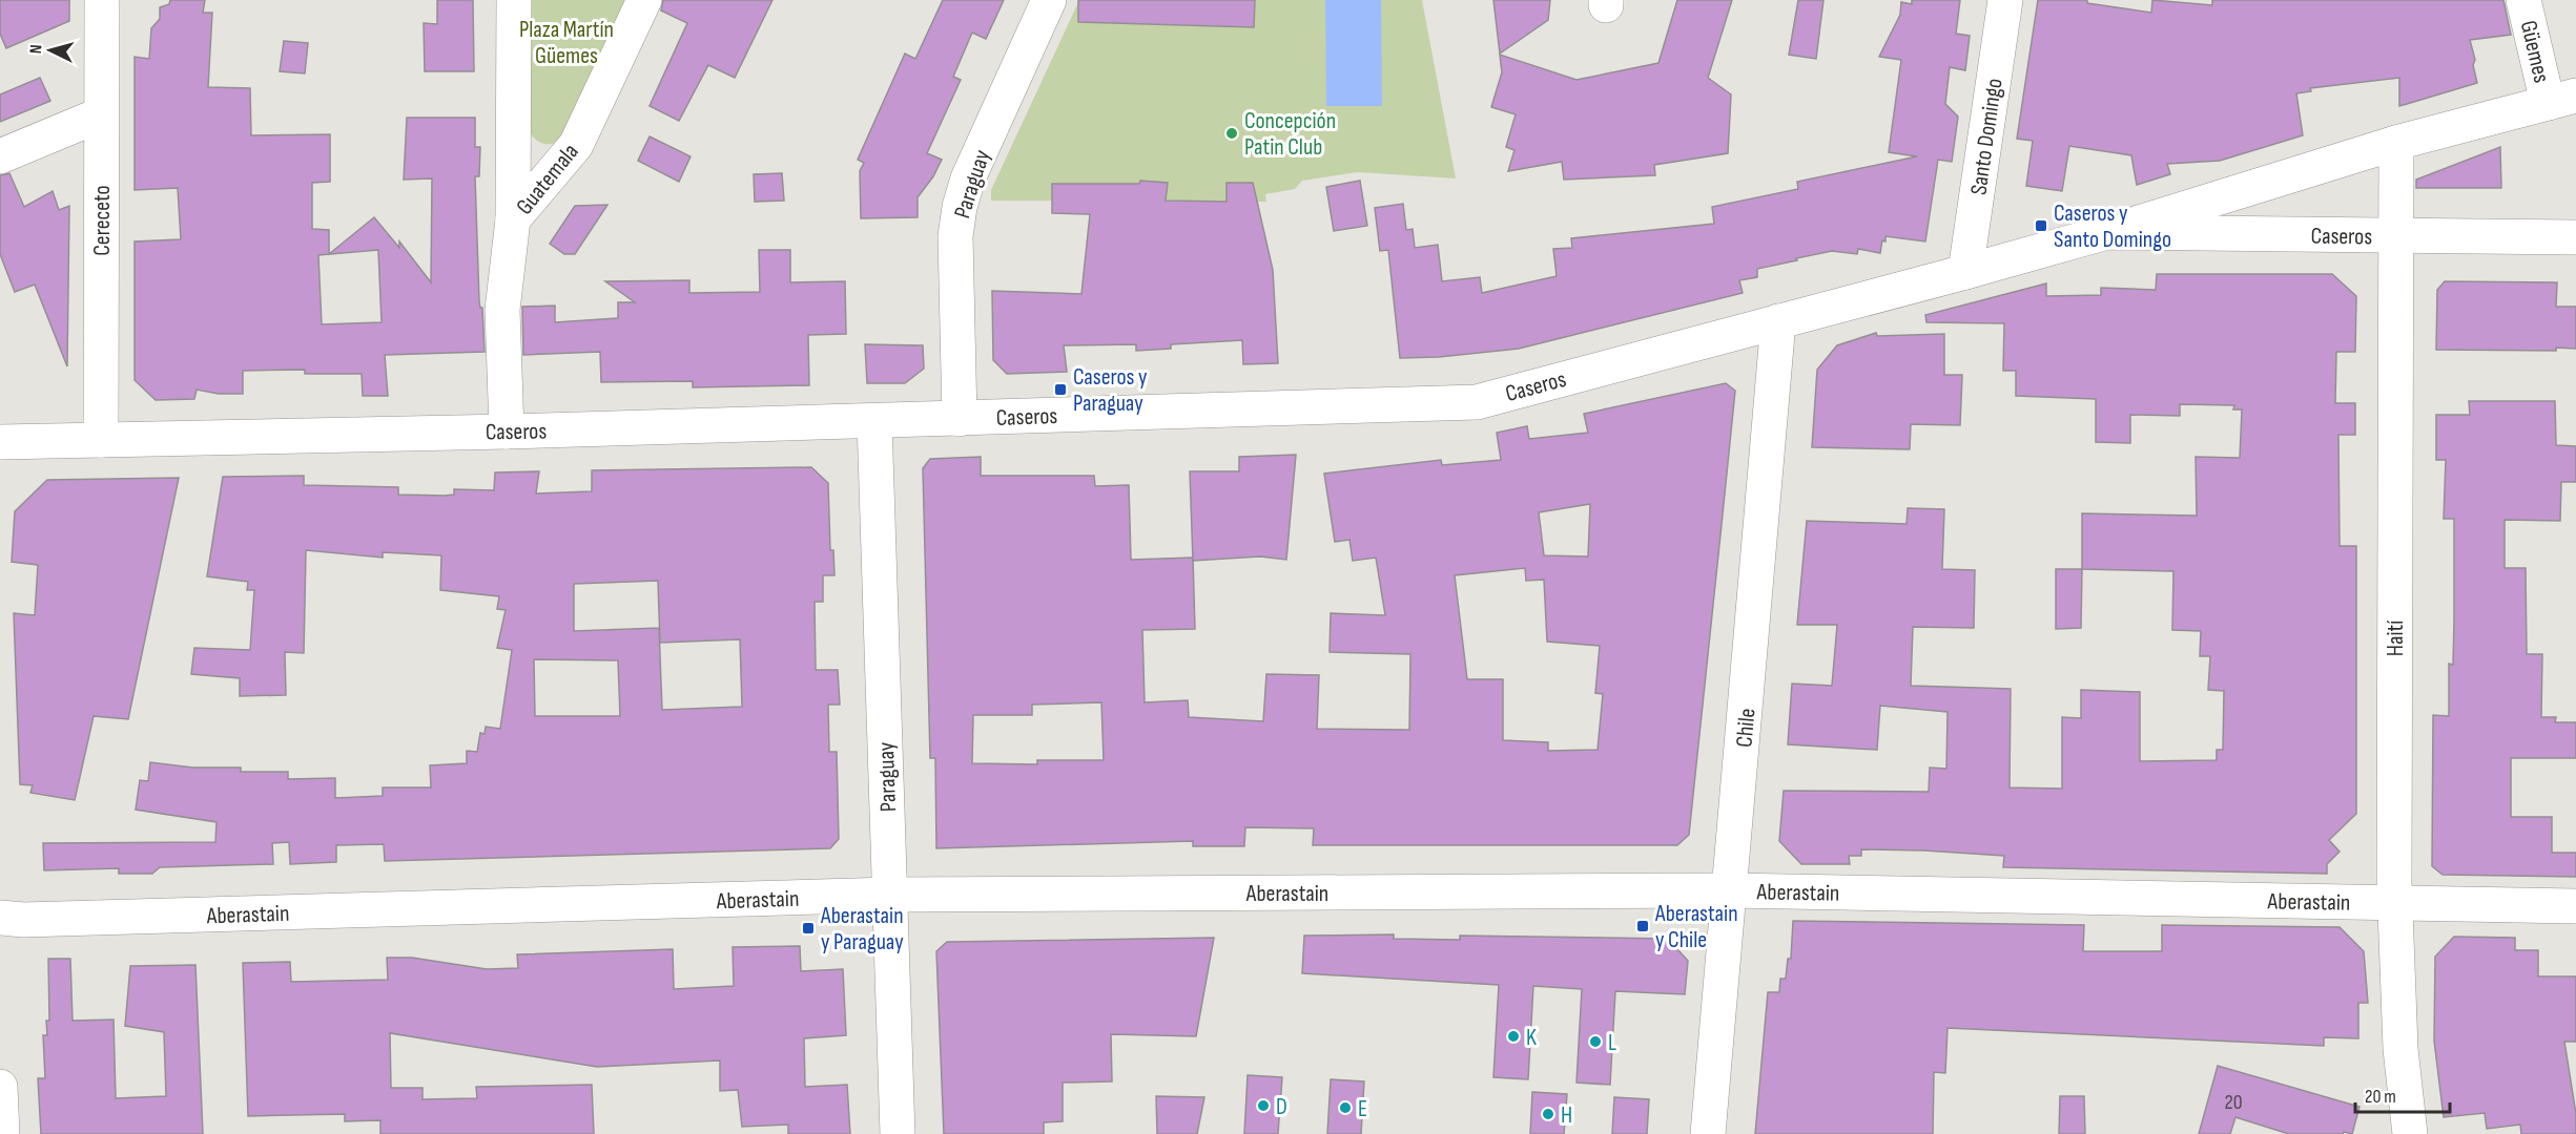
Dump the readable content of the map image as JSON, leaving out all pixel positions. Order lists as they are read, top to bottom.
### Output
{
  "streets": {
    "street": [
      "Güemes",
      "Santo Domingo",
      "Guatemala",
      "Paraguay",
      "Cereceto",
      "Caseros",
      "Haití",
      "Chile",
      "Aberastain"
    ]
  },
  "crossings": [
    ["Güemes", "Caseros"],
    ["Santo Domingo", "Caseros"],
    ["Guatemala", "Caseros"],
    ["Paraguay", "Caseros"],
    ["Paraguay", "Aberastain"],
    ["Cereceto", "Caseros"],
    ["Caseros", "Haití"],
    ["Caseros", "Chile"],
    ["Haití", "Aberastain"],
    ["Chile", "Aberastain"]
  ],
  "parks": ["Plaza Martín Güemes"],
  "places": {
    "other": [
      "Concepción Patin Club",
      "K",
      "L",
      "D",
      "E",
      "H"
    ],
    "transit": [
      "Caseros y Santo Domingo",
      "Caseros y Paraguay",
      "Aberastain y Chile",
      "Aberastain y Paraguay"
    ]
  },
  "house_numbers": ["20"],
  "scale_bar": "20 m",
  "north": "left"
}
